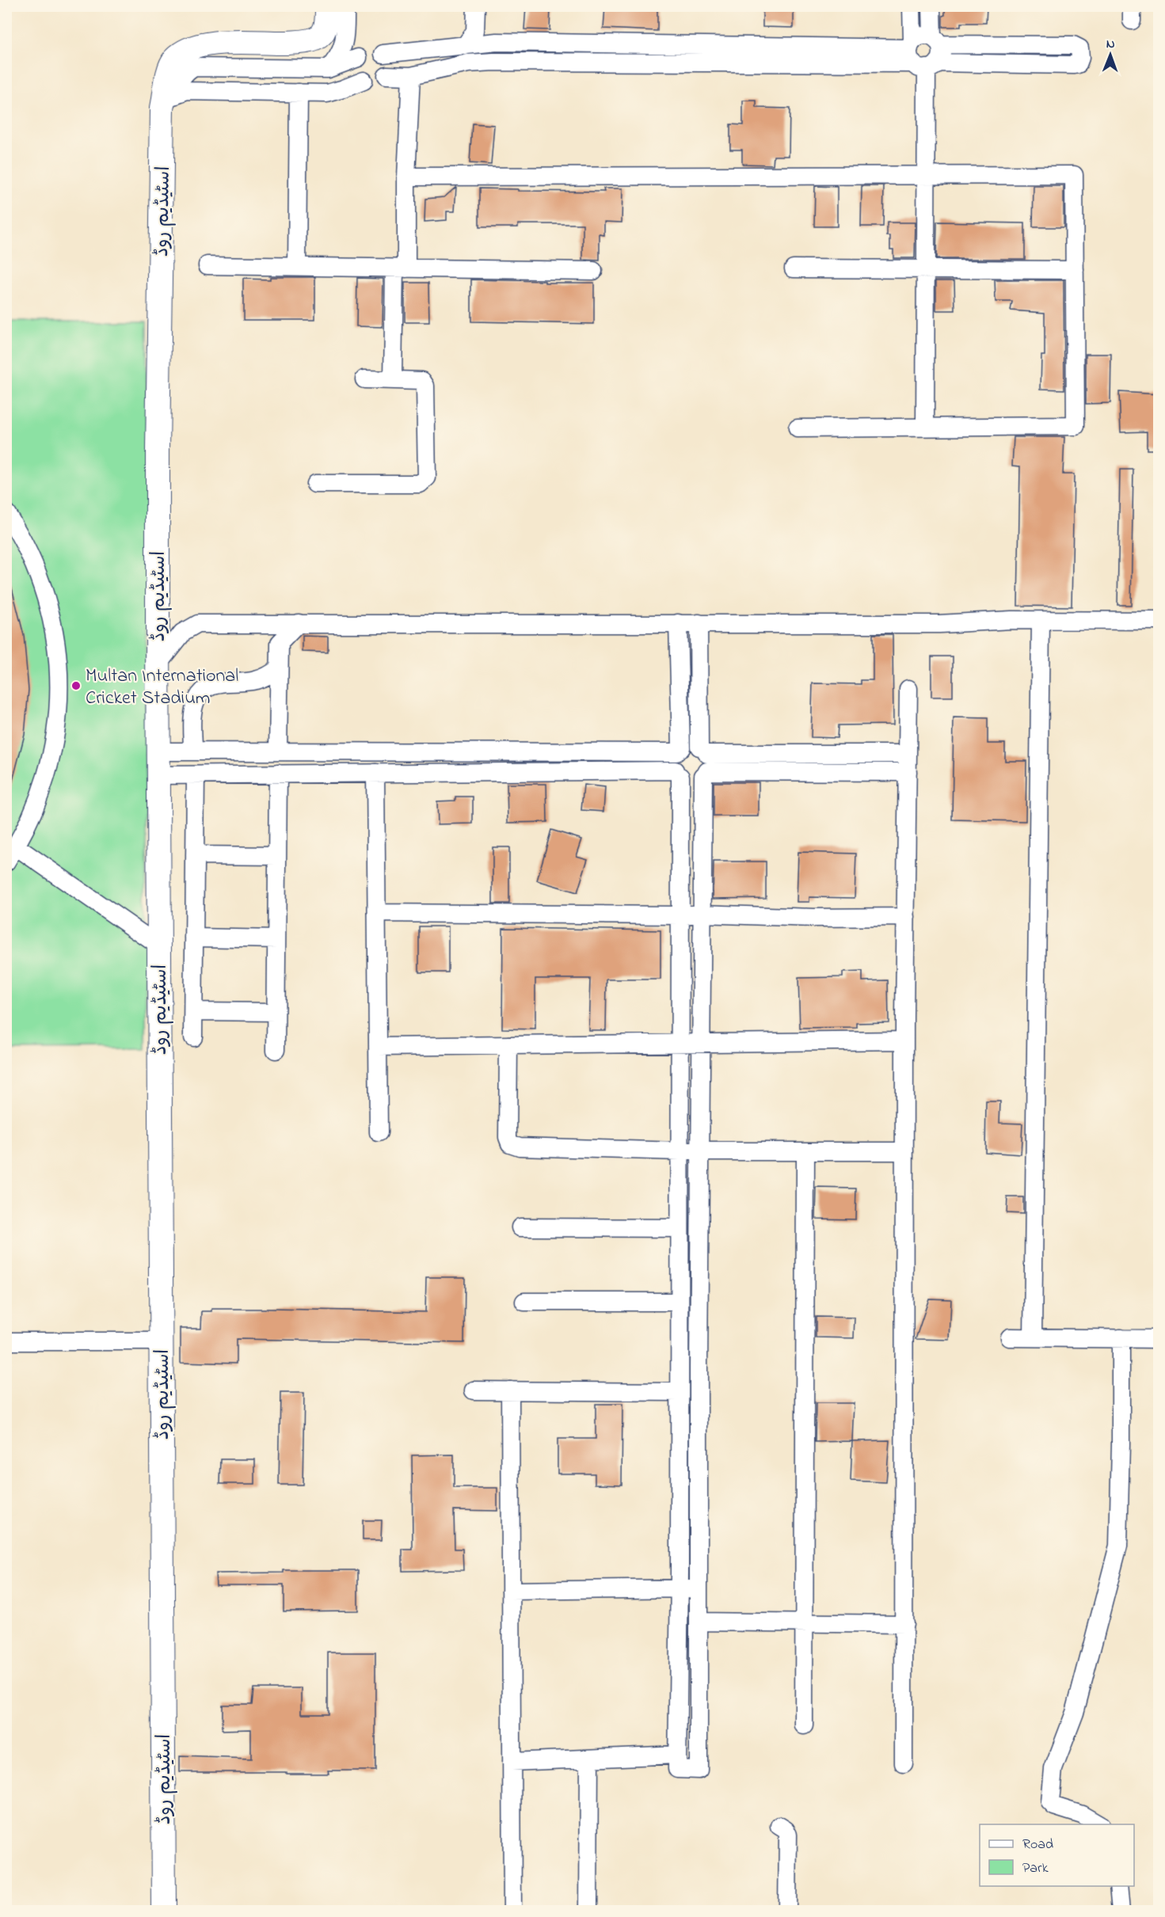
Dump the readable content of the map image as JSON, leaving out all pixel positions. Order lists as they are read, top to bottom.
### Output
{
  "streets": {
    "main road": ["اسٹیڈیم روڈ"]
  },
  "places": ["Multan International Cricket Stadium"],
  "legend": ["Road", "Park"],
  "north": "top"
}
